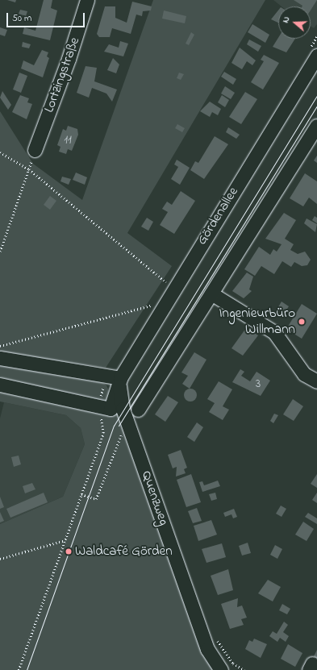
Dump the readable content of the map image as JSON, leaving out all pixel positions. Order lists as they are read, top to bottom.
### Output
{
  "streets": {
    "street": ["Lortzingstraße", "Gördenallee", "Quenzweg"]
  },
  "crossings": [
    ["Gördenallee", "Quenzweg"]
  ],
  "places": ["Ingenieurbüro Willmann", "Waldcafé Görden"],
  "house_numbers": ["11", "3"],
  "scale_bar": "50 m",
  "north": "left"
}
